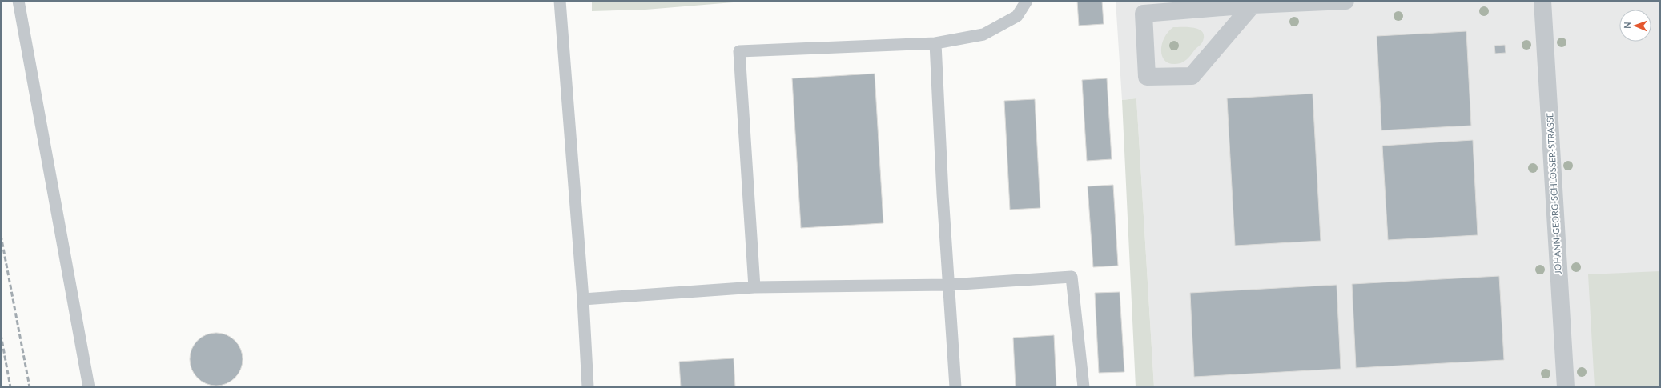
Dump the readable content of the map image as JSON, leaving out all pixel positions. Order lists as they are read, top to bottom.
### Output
{
  "streets": {
    "street": ["JOHANN-GEORG-SCHLOSSER-STRASSE"]
  },
  "north": "left"
}
